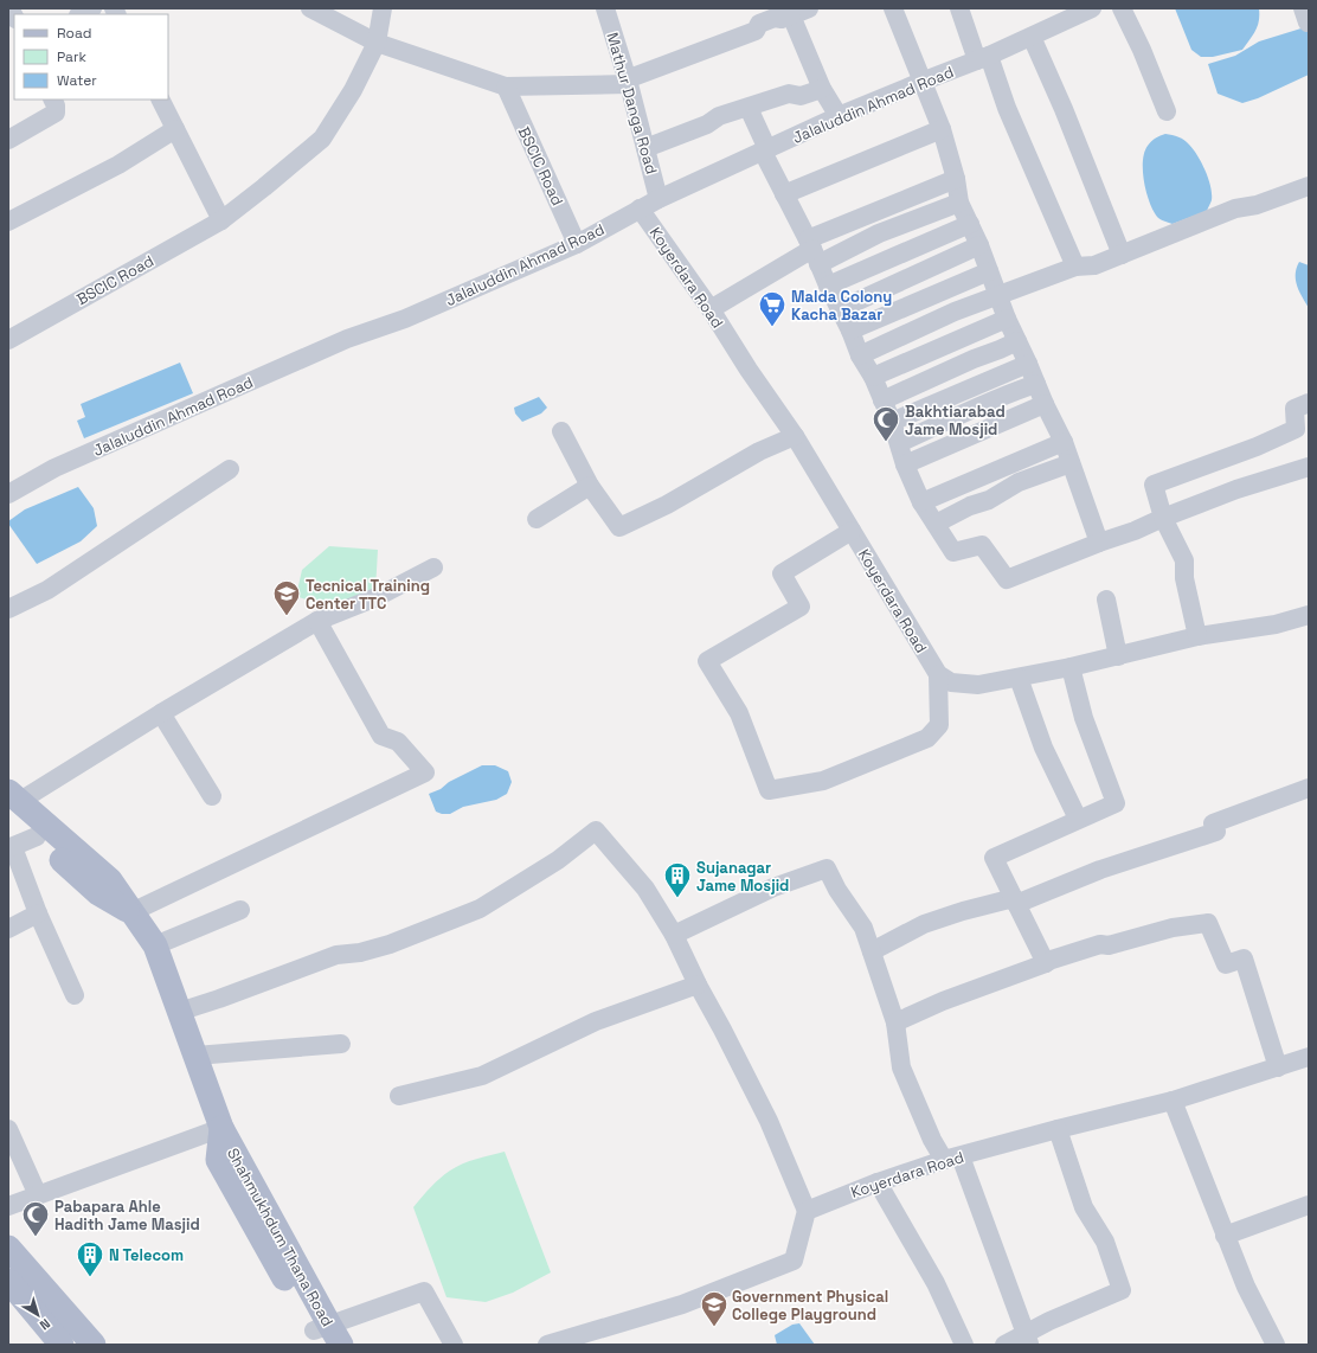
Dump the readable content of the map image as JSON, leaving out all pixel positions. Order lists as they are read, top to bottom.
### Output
{
  "streets": {
    "main road": ["Shahmukhdum Thana Road"],
    "street": [
      "Mathur Danga Road",
      "Jalaluddin Ahmad Road",
      "BSCIC Road",
      "Koyerdara Road"
    ]
  },
  "crossings": [
    ["Mathur Danga Road", "Jalaluddin Ahmad Road"],
    ["Jalaluddin Ahmad Road", "BSCIC Road"],
    ["Jalaluddin Ahmad Road", "Koyerdara Road"]
  ],
  "places": {
    "supermarket": ["Malda Colony Kacha Bazar"],
    "mosque": ["Bakhtiarabad Jame Mosjid", "Pabapara Ahle Hadith Jame Masjid"],
    "school or university": ["Tecnical Training Center TTC", "Government Physical College Playground"],
    "building": ["Sujanagar Jame Mosjid", "N Telecom"]
  },
  "legend": ["Road", "Park", "Water"],
  "north": "bottom right"
}
